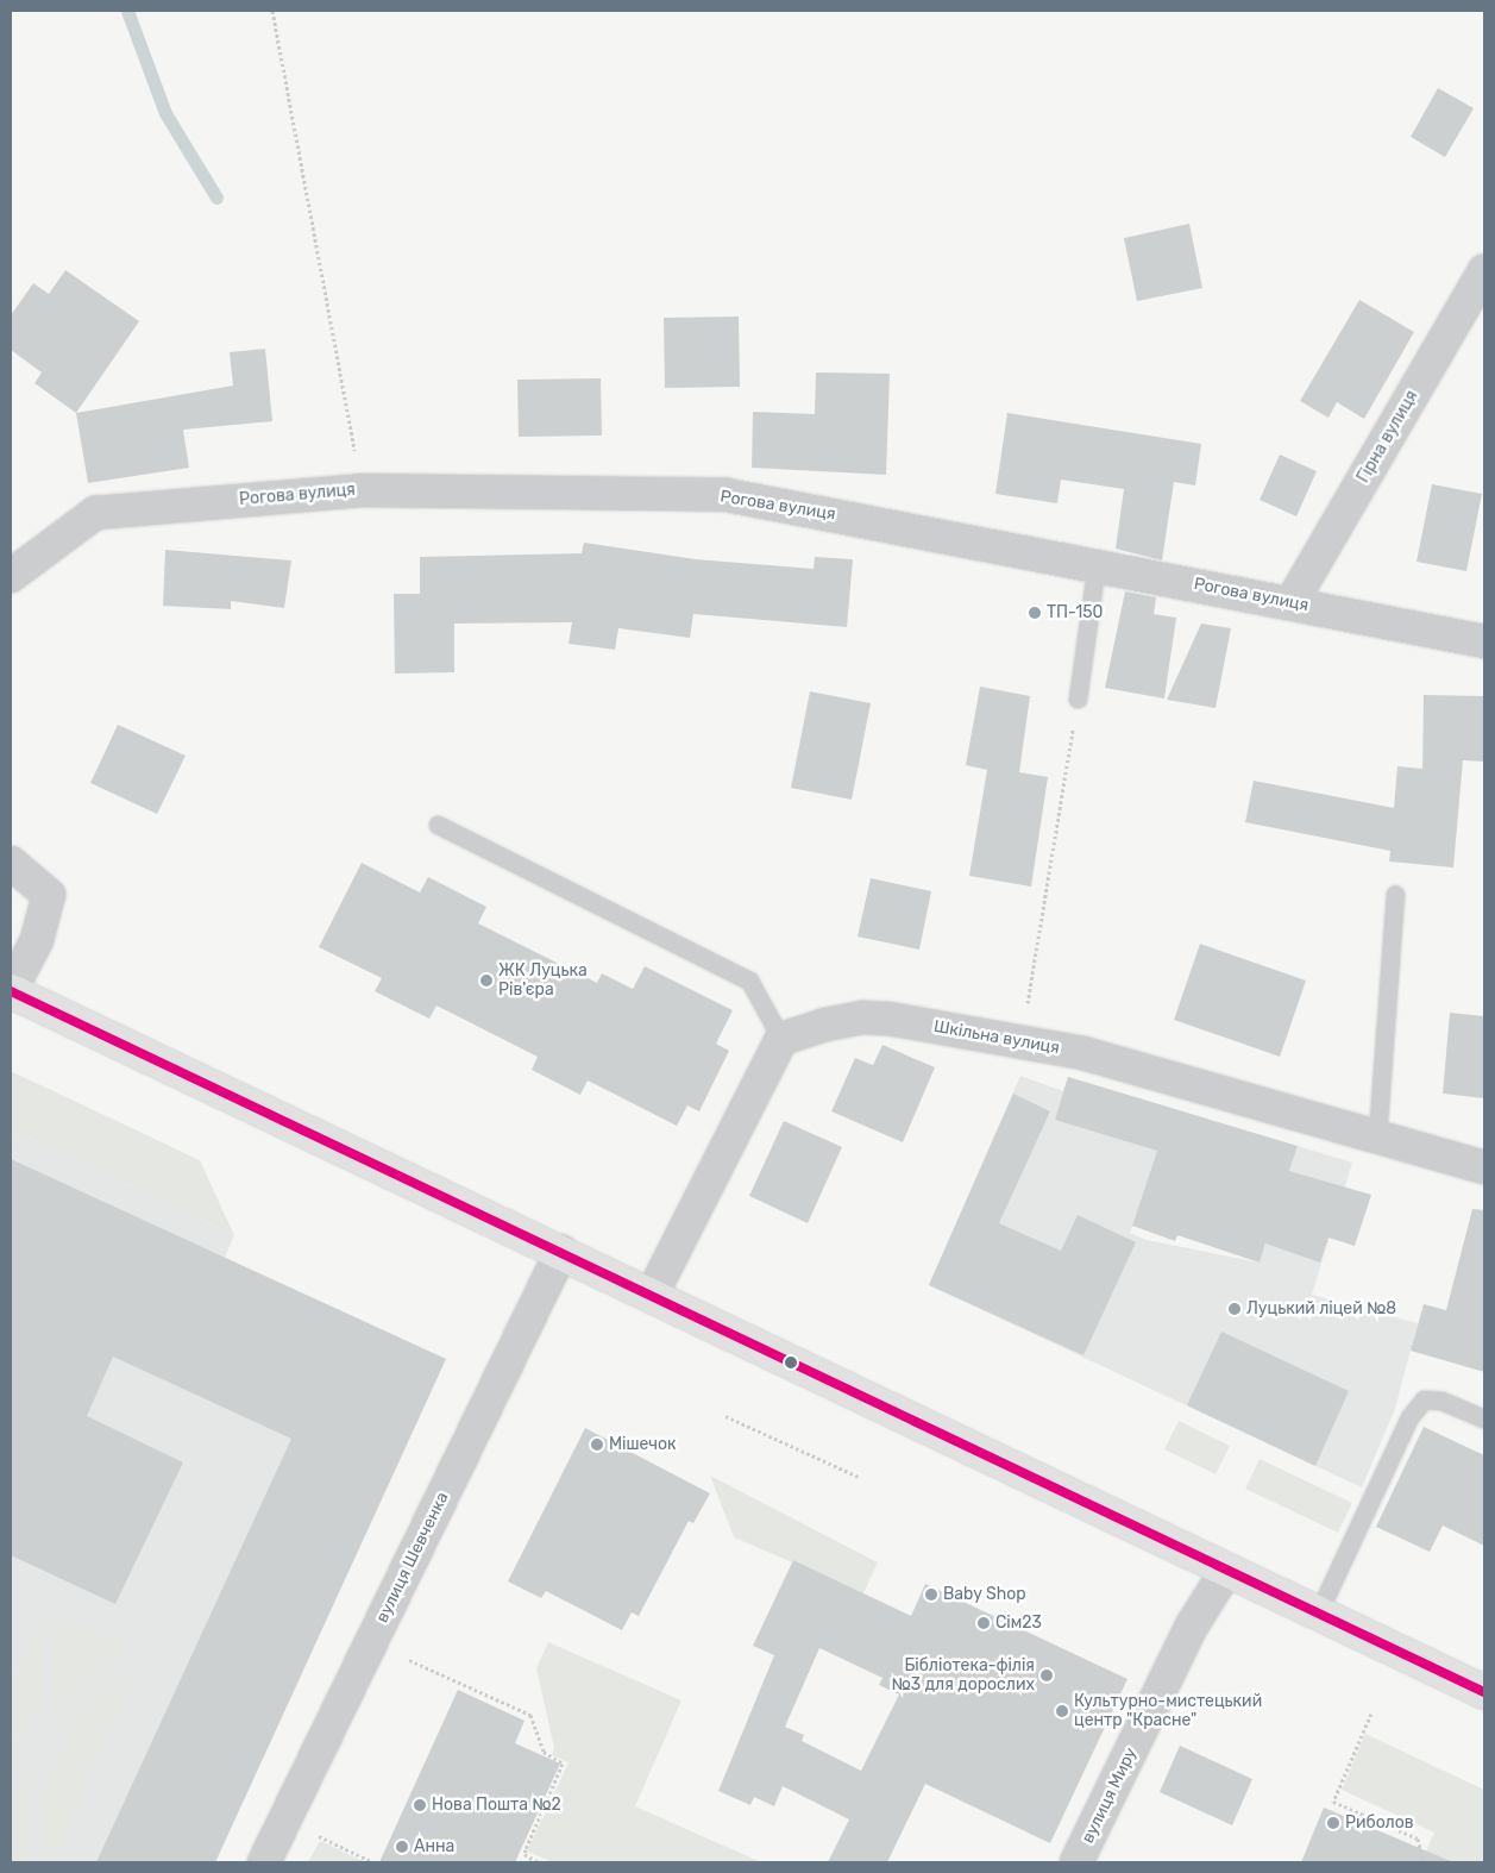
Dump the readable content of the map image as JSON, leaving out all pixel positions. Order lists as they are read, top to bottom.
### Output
{
  "streets": {
    "street": [
      "Гірна вулиця",
      "Рогова вулиця",
      "Шкільна вулиця",
      "вулиця Шевченка",
      "вулиця Миру"
    ]
  },
  "crossings": [
    ["Гірна вулиця", "Рогова вулиця"]
  ],
  "places": [
    "ТП-150",
    "ЖК Луцька Рів'єра",
    "Луцький ліцей №8",
    "Мішечок",
    "Baby Shop",
    "Сім23",
    "Бібліотека-філія №3 для дорослих",
    "Культурно-мистецький центр \"Красне\"",
    "Нова Пошта №2",
    "Риболов",
    "Анна"
  ]
}
